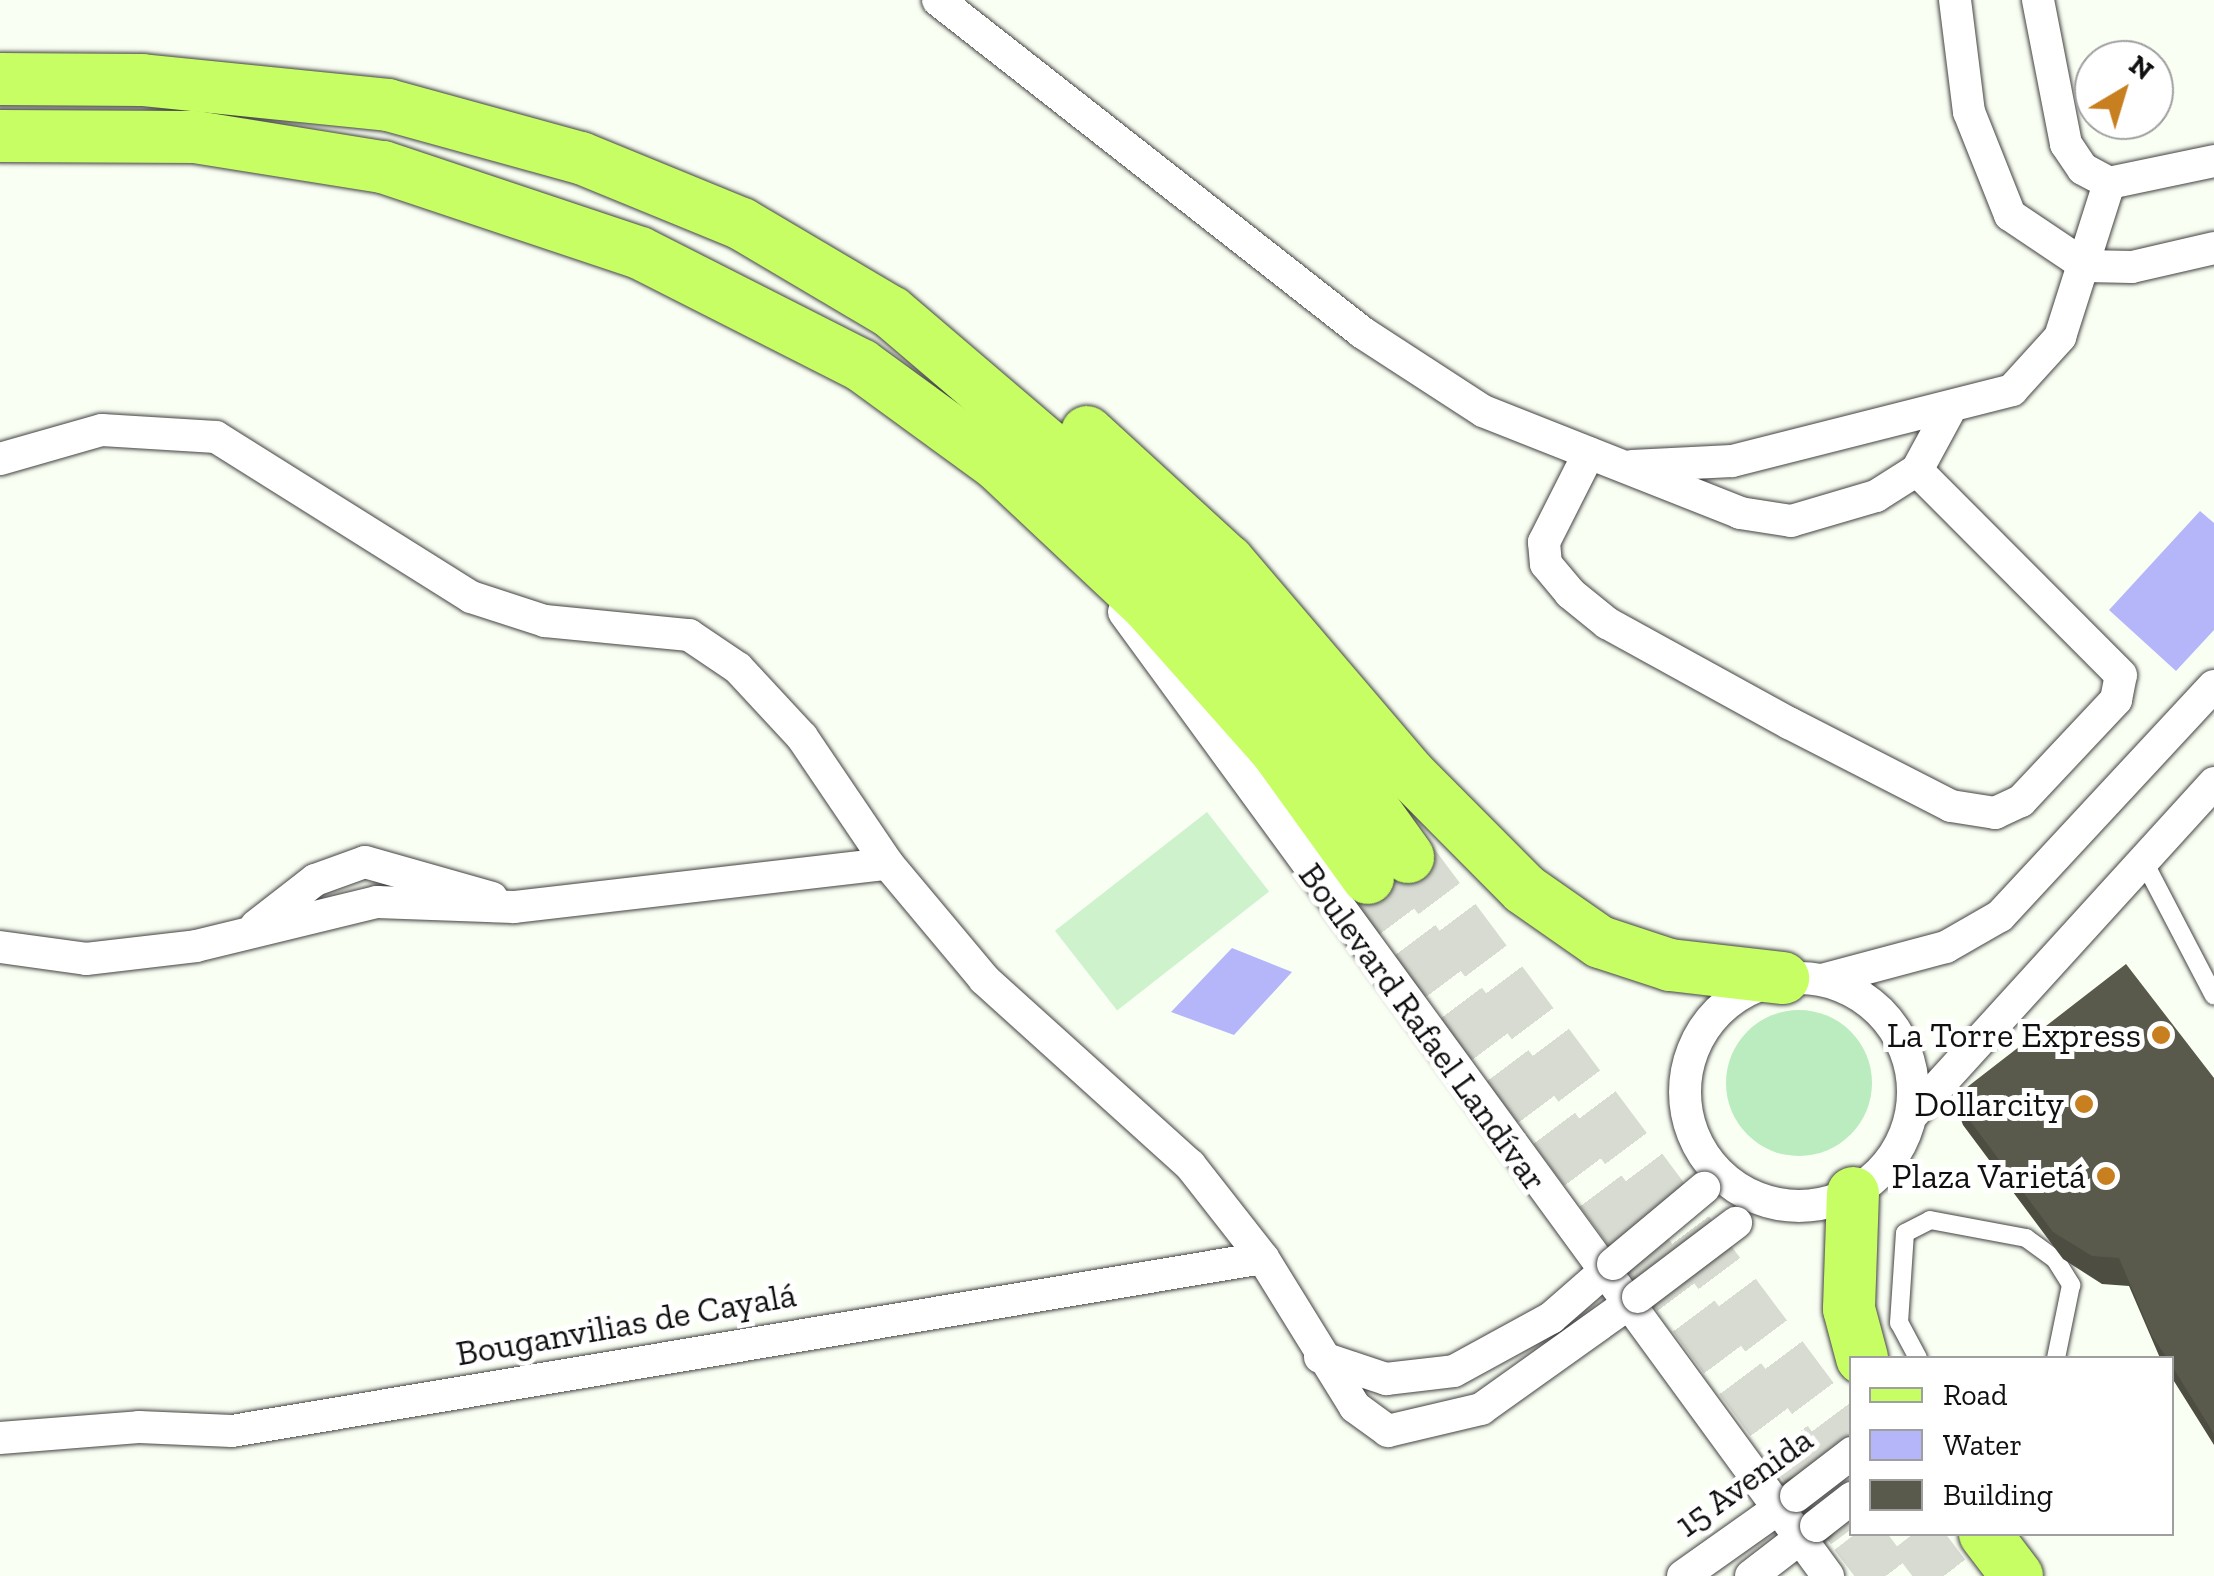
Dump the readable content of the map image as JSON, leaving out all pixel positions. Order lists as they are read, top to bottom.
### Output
{
  "streets": {
    "main road": ["Boulevard Rafael Landívar"],
    "street": ["Bouganvilias de Cayalá", "15 Avenida"]
  },
  "crossings": [
    ["Boulevard Rafael Landívar", "15 Avenida"]
  ],
  "places": ["La Torre Express", "Dollarcity", "Plaza Varietá"],
  "legend": ["Road", "Water", "Building"],
  "north": "top right"
}
